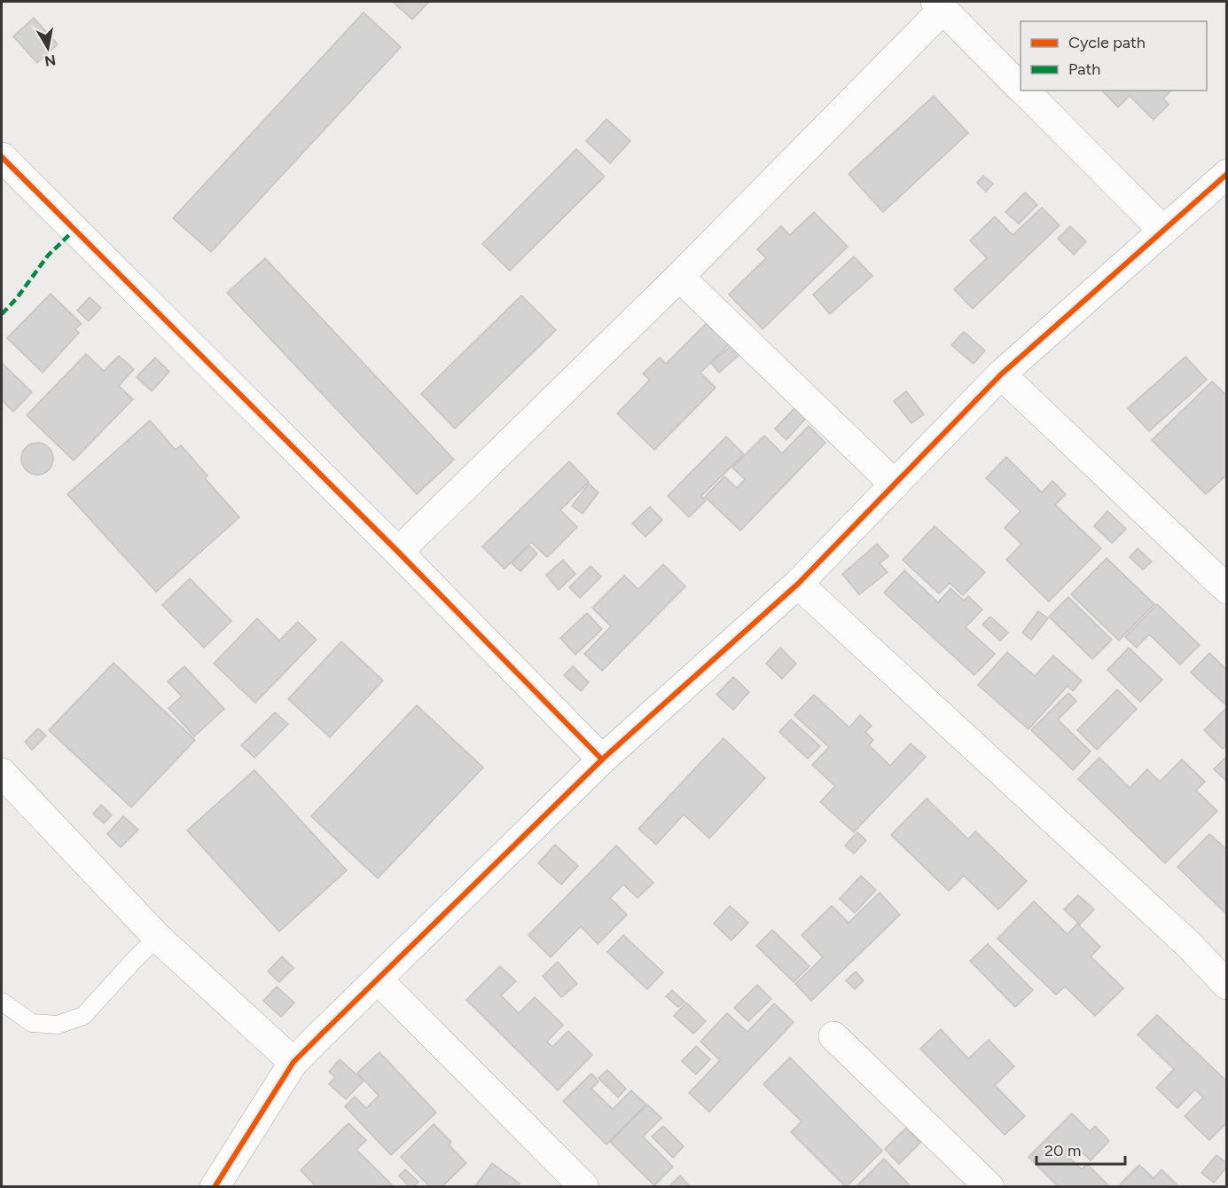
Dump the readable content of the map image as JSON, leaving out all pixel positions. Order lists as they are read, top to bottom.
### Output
{
  "legend": ["Cycle path", "Path"],
  "scale_bar": "20 m",
  "north": "bottom"
}
